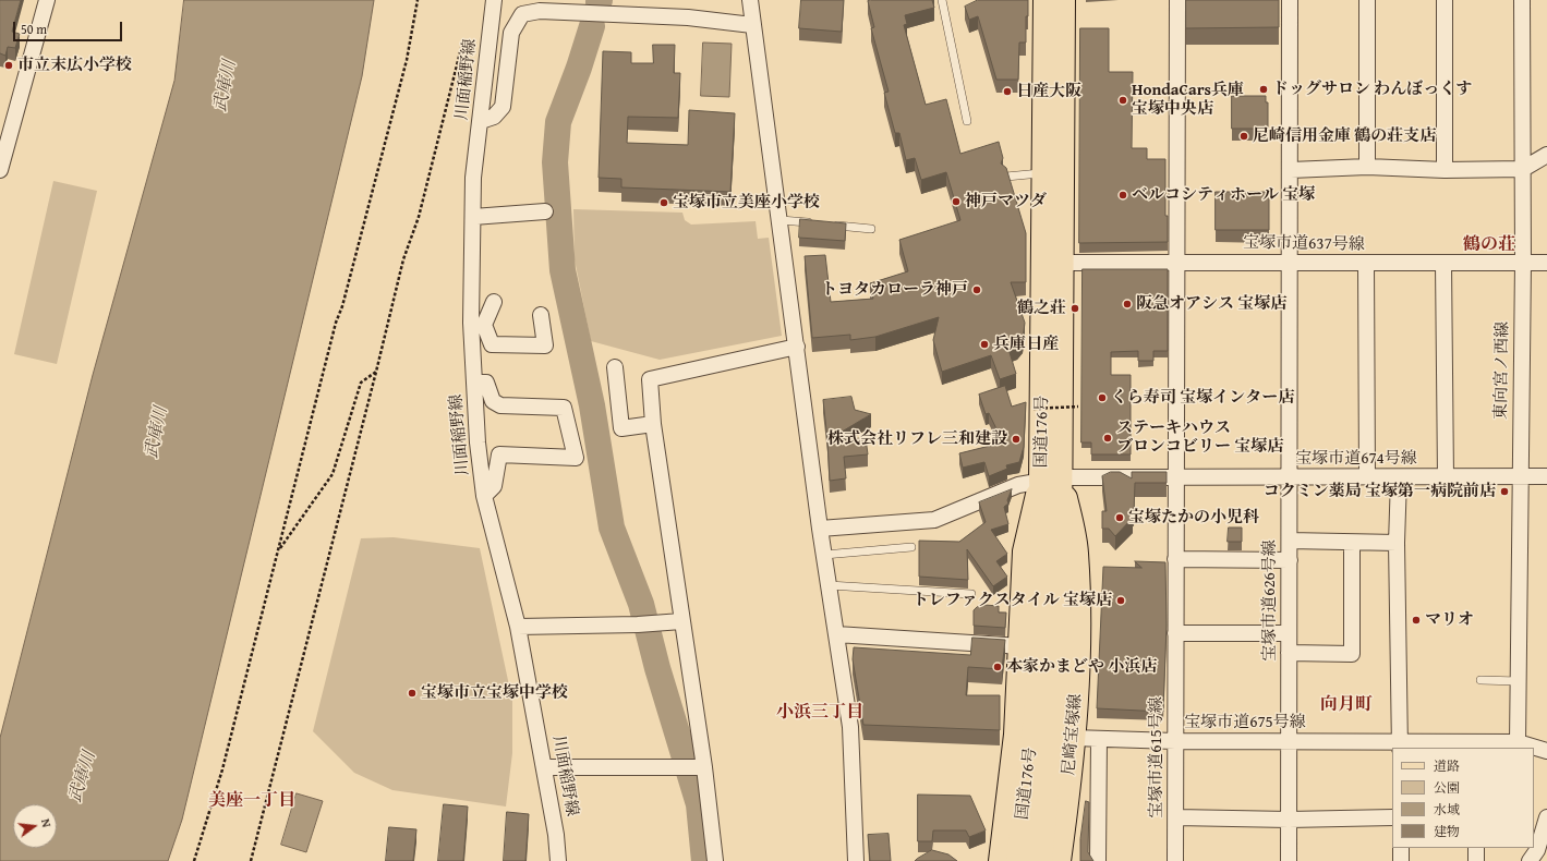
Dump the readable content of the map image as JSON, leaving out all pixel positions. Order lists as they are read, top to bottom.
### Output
{
  "streets": {
    "main road": ["国道176号", "尼崎宝塚線"],
    "street": [
      "川面稲野線",
      "宝塚市道637号線",
      "東向宮ノ西線",
      "宝塚市道674号線",
      "宝塚市道626号線",
      "宝塚市道675号線",
      "宝塚市道615号線"
    ]
  },
  "crossings": [
    ["宝塚市道637号線", "東向宮ノ西線"],
    ["宝塚市道637号線", "国道176号"],
    ["宝塚市道637号線", "宝塚市道626号線"],
    ["宝塚市道637号線", "宝塚市道615号線"],
    ["東向宮ノ西線", "宝塚市道674号線"],
    ["東向宮ノ西線", "宝塚市道675号線"],
    ["国道176号", "宝塚市道674号線"],
    ["国道176号", "尼崎宝塚線"],
    ["宝塚市道674号線", "宝塚市道626号線"],
    ["宝塚市道674号線", "尼崎宝塚線"],
    ["宝塚市道674号線", "宝塚市道615号線"],
    ["宝塚市道626号線", "宝塚市道675号線"],
    ["宝塚市道675号線", "尼崎宝塚線"],
    ["宝塚市道675号線", "宝塚市道615号線"]
  ],
  "districts": [
    "鶴の荘",
    "向月町",
    "小浜三丁目",
    "美座一丁目"
  ],
  "water": ["武庫川"],
  "places": [
    "市立末広小学校",
    "ドッグサロン わんぼっくす",
    "日産大阪",
    "HondaCars兵庫 宝塚中央店",
    "尼崎信用金庫 鶴の荘支店",
    "ベルコシティホール 宝塚",
    "神戸マツダ",
    "宝塚市立美座小学校",
    "トヨタカローラ神戸",
    "阪急オアシス 宝塚店",
    "鶴之荘",
    "兵庫日産",
    "くら寿司 宝塚インター店",
    "ステーキハウス ブロンコビリー 宝塚店",
    "株式会社リフレ三和建設",
    "コクミン薬局 宝塚第一病院前店",
    "宝塚たかの小児科",
    "トレファクスタイル 宝塚店",
    "マリオ",
    "本家かまどや 小浜店",
    "宝塚市立宝塚中学校"
  ],
  "legend": [
    "道路",
    "公園",
    "水域",
    "建物"
  ],
  "scale_bar": "50 m",
  "north": "right"
}
